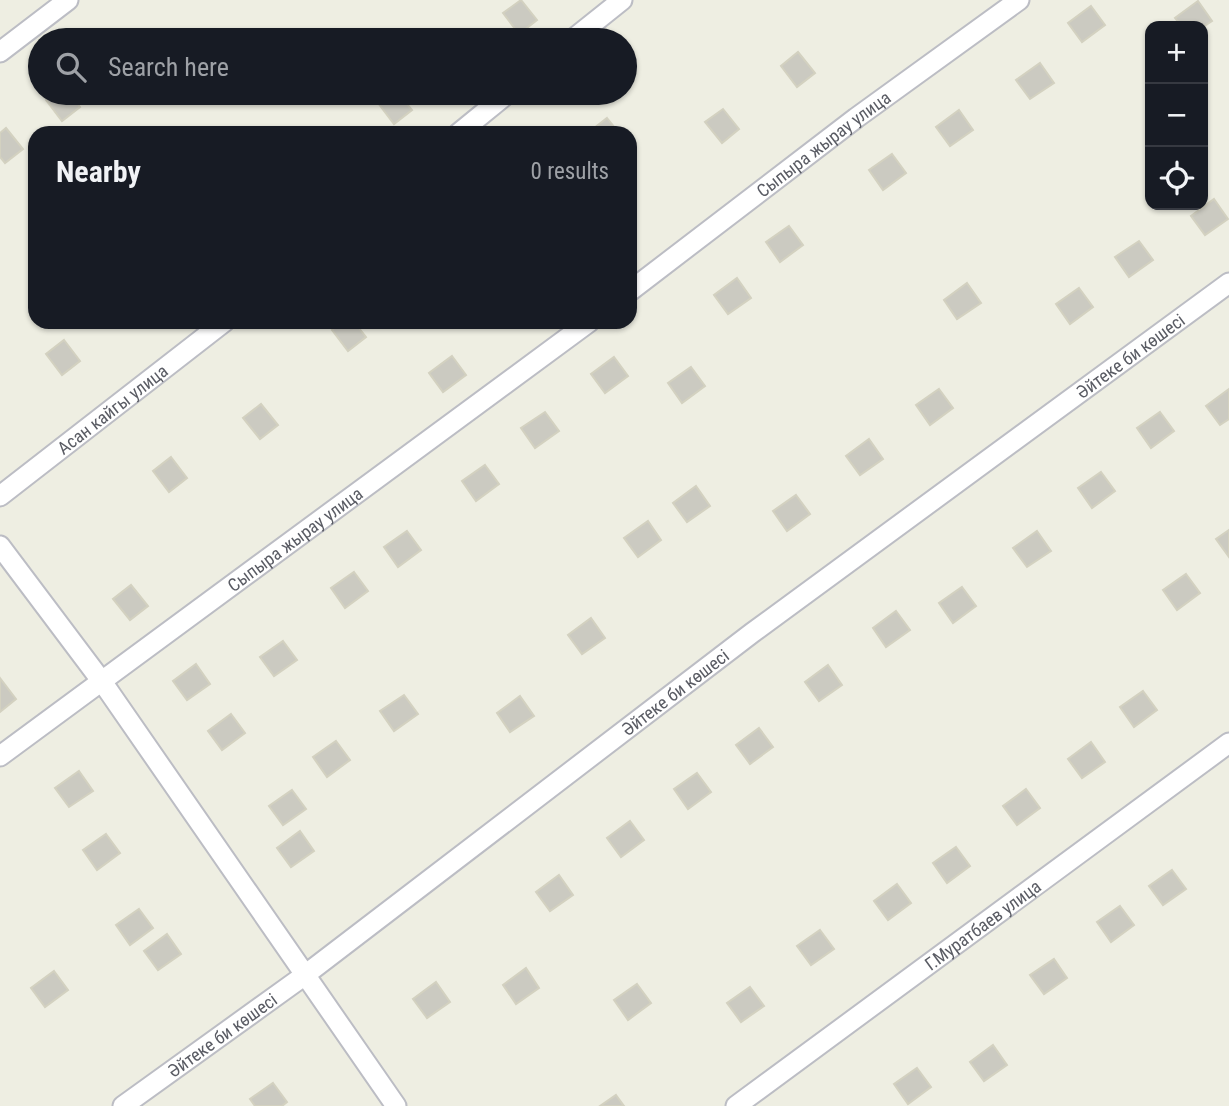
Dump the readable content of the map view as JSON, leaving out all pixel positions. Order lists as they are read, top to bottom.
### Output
{
  "streets": {
    "street": [
      "Сыпыра жырау улица",
      "Әйтеке би көшесі",
      "Асан кайгы улица",
      "Г.Муратбаев улица"
    ]
  },
  "page": {
    "map_buttons": ["+", "−"],
    "search": "Search here",
    "heading": ["Nearby", "0 results"]
  }
}
